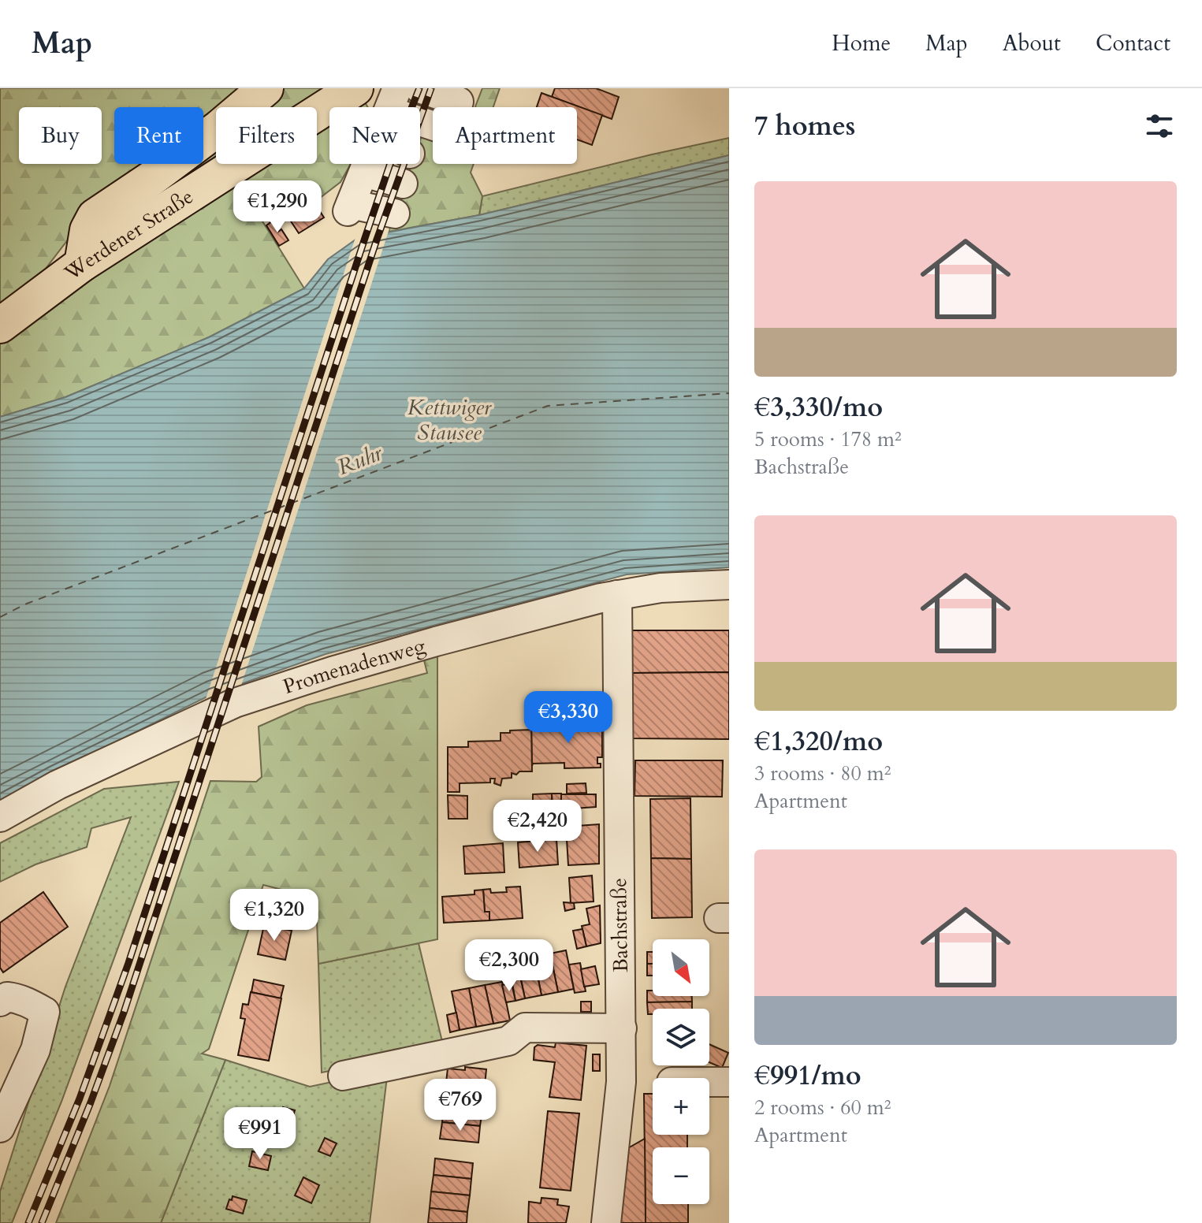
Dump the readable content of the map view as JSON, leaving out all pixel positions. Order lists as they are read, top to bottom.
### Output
{
  "streets": {
    "main road": ["Werdener Straße"],
    "street": ["Promenadenweg", "Bachstraße"]
  },
  "crossings": [
    ["Promenadenweg", "Bachstraße"]
  ],
  "water": ["Kettwiger Stausee", "Ruhr"],
  "north": "bottom right",
  "page": {
    "header": "Map",
    "nav": [
      "Home",
      "Map",
      "About",
      "Contact"
    ],
    "heading": "7 homes",
    "chip": [
      "Buy",
      "Rent",
      "Filters",
      "New",
      "Apartment"
    ],
    "list": [
      {
        "name": "€3,330/mo",
        "note": "5 rooms · 178 m² · Bachstraße"
      },
      {
        "name": "€1,320/mo",
        "note": "3 rooms · 80 m² · Apartment"
      },
      {
        "name": "€991/mo",
        "note": "2 rooms · 60 m² · Apartment"
      }
    ],
    "price": [
      "€1,290",
      "€3,330",
      "€2,420",
      "€1,320",
      "€2,300",
      "€769",
      "€991"
    ],
    "map_buttons": ["+", "−"]
  }
}
